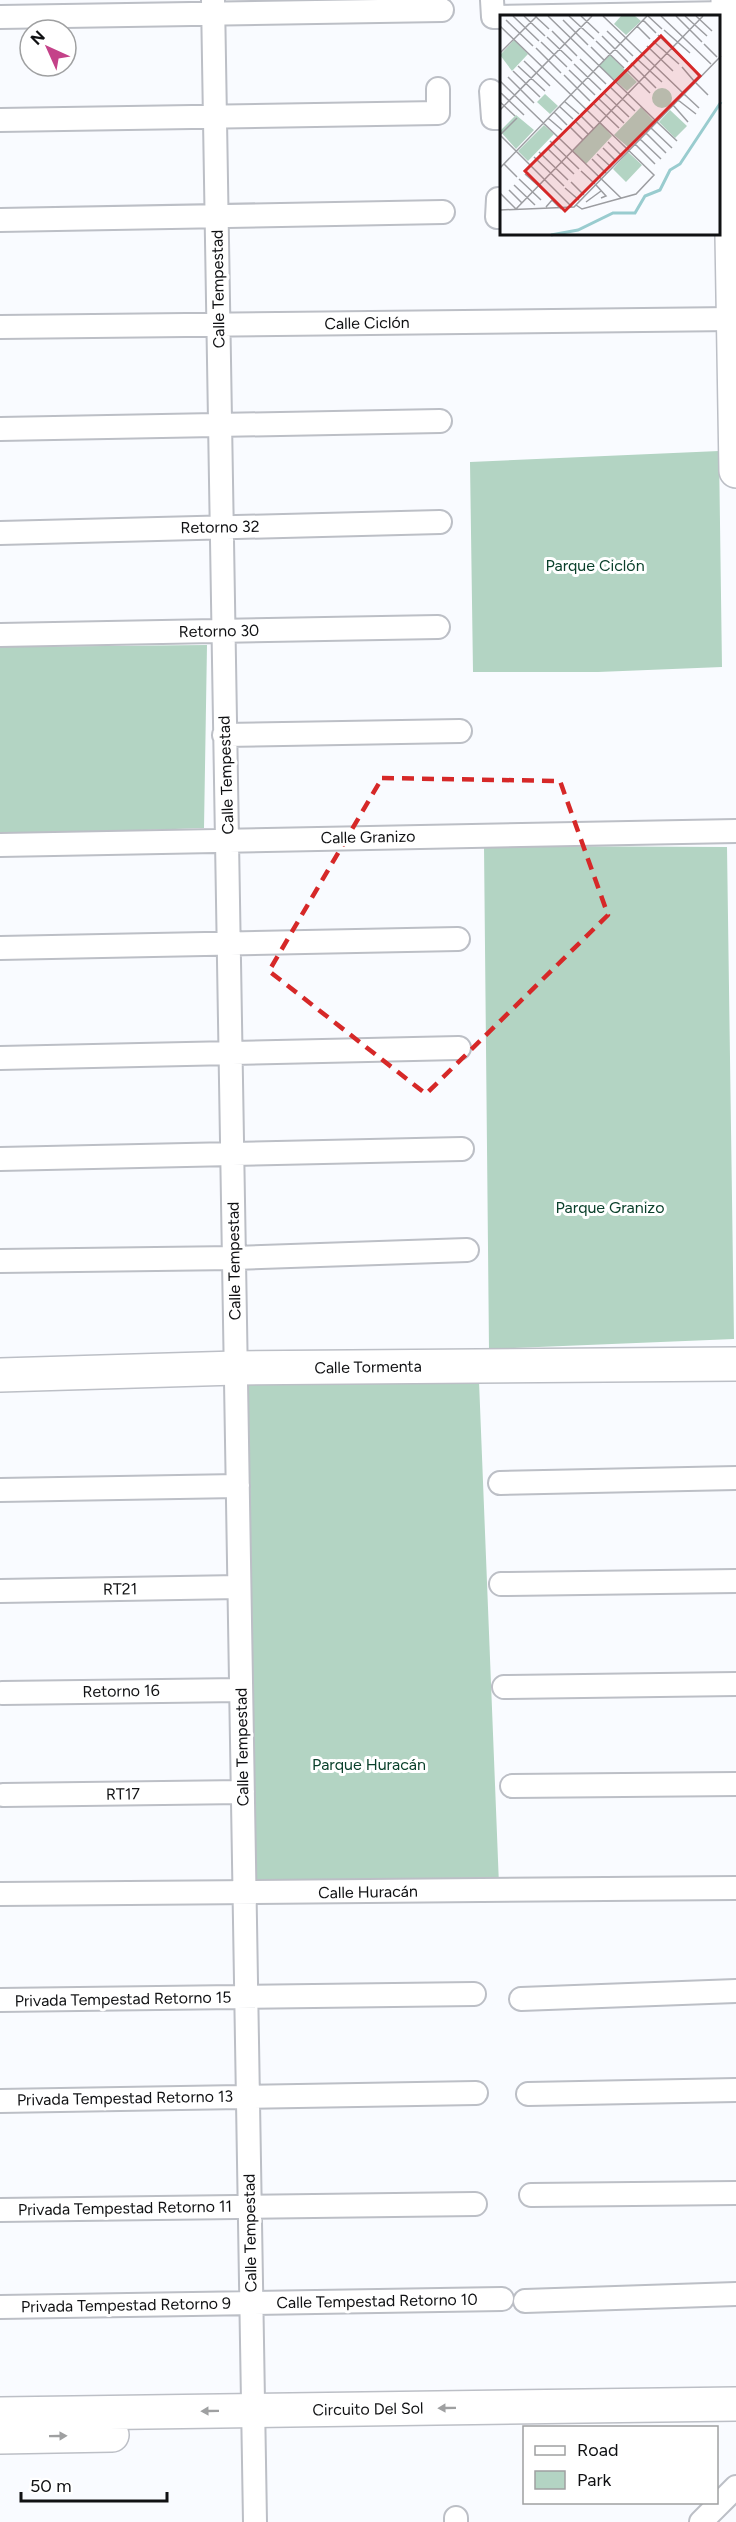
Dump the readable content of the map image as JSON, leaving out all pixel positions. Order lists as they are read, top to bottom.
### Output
{
  "streets": {
    "street": [
      "Calle Tempestad",
      "Calle Ciclón",
      "Retorno 32",
      "Retorno 30",
      "Calle Granizo",
      "Calle Tormenta",
      "RT21",
      "Retorno 16",
      "RT17",
      "Calle Huracán",
      "Privada Tempestad Retorno 15",
      "Privada Tempestad Retorno 13",
      "Privada Tempestad Retorno 11",
      "Calle Tempestad Retorno 10",
      "Privada Tempestad Retorno 9",
      "Circuito Del Sol"
    ]
  },
  "crossings": [
    ["Calle Tempestad", "Calle Ciclón"],
    ["Calle Tempestad", "Retorno 32"],
    ["Calle Tempestad", "Retorno 30"],
    ["Calle Tempestad", "Calle Granizo"],
    ["Calle Tempestad", "Calle Tormenta"],
    ["Calle Tempestad", "RT21"],
    ["Calle Tempestad", "Retorno 16"],
    ["Calle Tempestad", "RT17"],
    ["Calle Tempestad", "Calle Huracán"],
    ["Calle Tempestad", "Privada Tempestad Retorno 15"],
    ["Calle Tempestad", "Privada Tempestad Retorno 13"],
    ["Calle Tempestad", "Privada Tempestad Retorno 11"],
    ["Calle Tempestad", "Calle Tempestad Retorno 10"],
    ["Calle Tempestad", "Privada Tempestad Retorno 9"],
    ["Calle Tempestad", "Circuito Del Sol"],
    ["Calle Tempestad Retorno 10", "Privada Tempestad Retorno 9"]
  ],
  "parks": ["Parque Ciclón", "Parque Granizo", "Parque Huracán"],
  "legend": ["Road", "Park"],
  "scale_bar": "50 m",
  "north": "top left"
}
